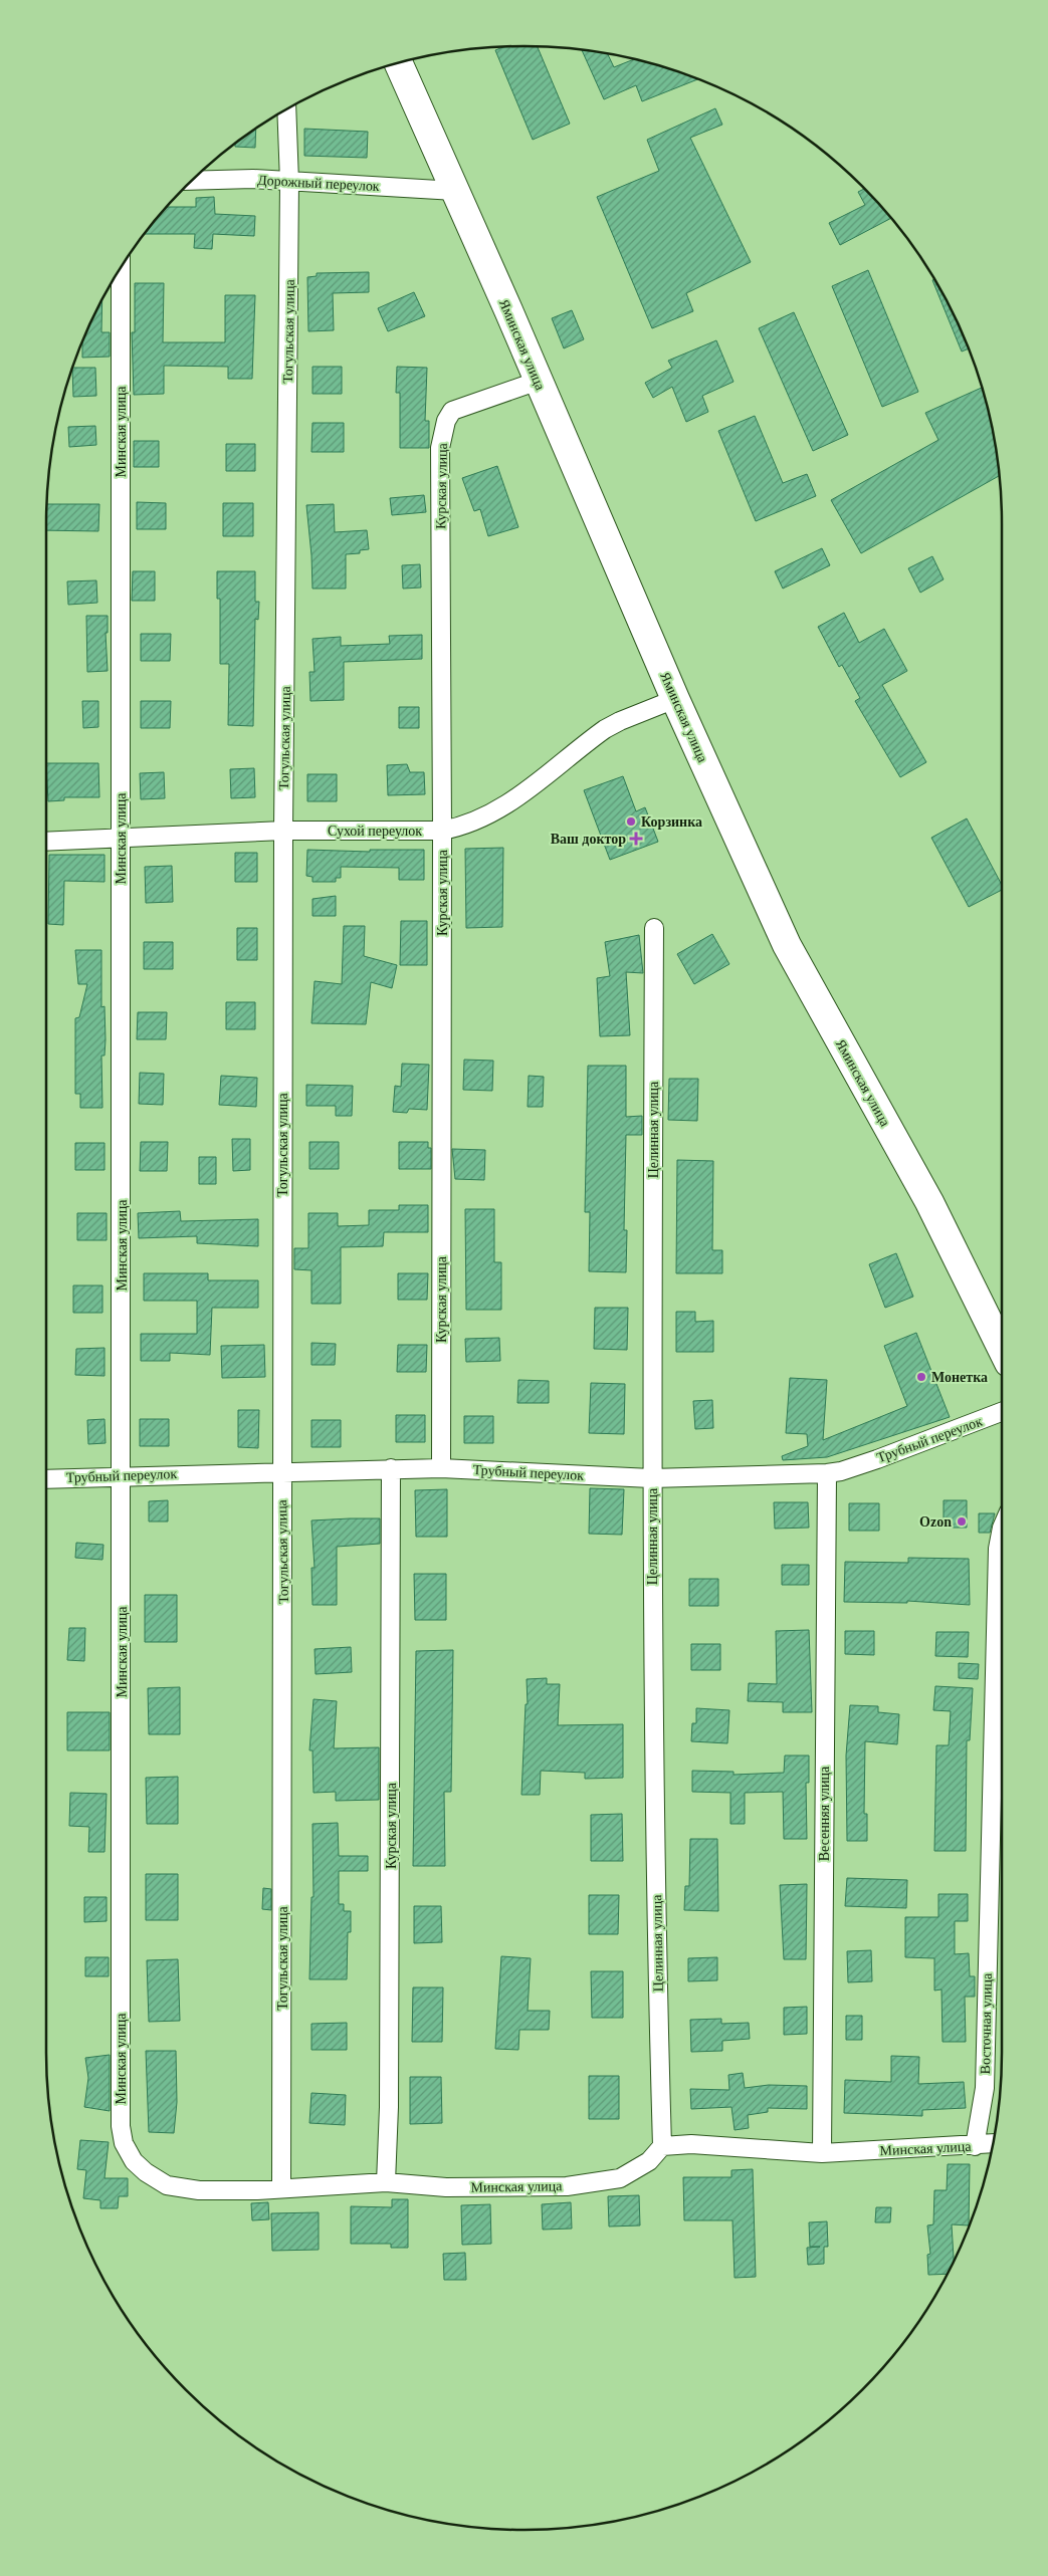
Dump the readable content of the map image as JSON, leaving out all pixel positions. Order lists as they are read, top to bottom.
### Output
{
  "streets": {
    "main road": ["Яминская улица"],
    "street": [
      "Дорожный переулок",
      "Тогульская улица",
      "Минская улица",
      "Курская улица",
      "Сухой переулок",
      "Целинная улица",
      "Трубный переулок",
      "Весенняя улица",
      "Восточная улица"
    ]
  },
  "crossings": [
    ["Дорожный переулок", "Тогульская улица"],
    ["Дорожный переулок", "Яминская улица"],
    ["Тогульская улица", "Минская улица"],
    ["Тогульская улица", "Сухой переулок"],
    ["Тогульская улица", "Трубный переулок"],
    ["Яминская улица", "Курская улица"],
    ["Яминская улица", "Сухой переулок"],
    ["Минская улица", "Курская улица"],
    ["Минская улица", "Сухой переулок"],
    ["Минская улица", "Целинная улица"],
    ["Минская улица", "Трубный переулок"],
    ["Минская улица", "Весенняя улица"],
    ["Минская улица", "Восточная улица"],
    ["Курская улица", "Сухой переулок"],
    ["Курская улица", "Трубный переулок"],
    ["Целинная улица", "Трубный переулок"],
    ["Трубный переулок", "Весенняя улица"]
  ],
  "places": {
    "other": ["Корзинка", "Монетка", "Ozon"],
    "health": ["Ваш доктор"]
  }
}
